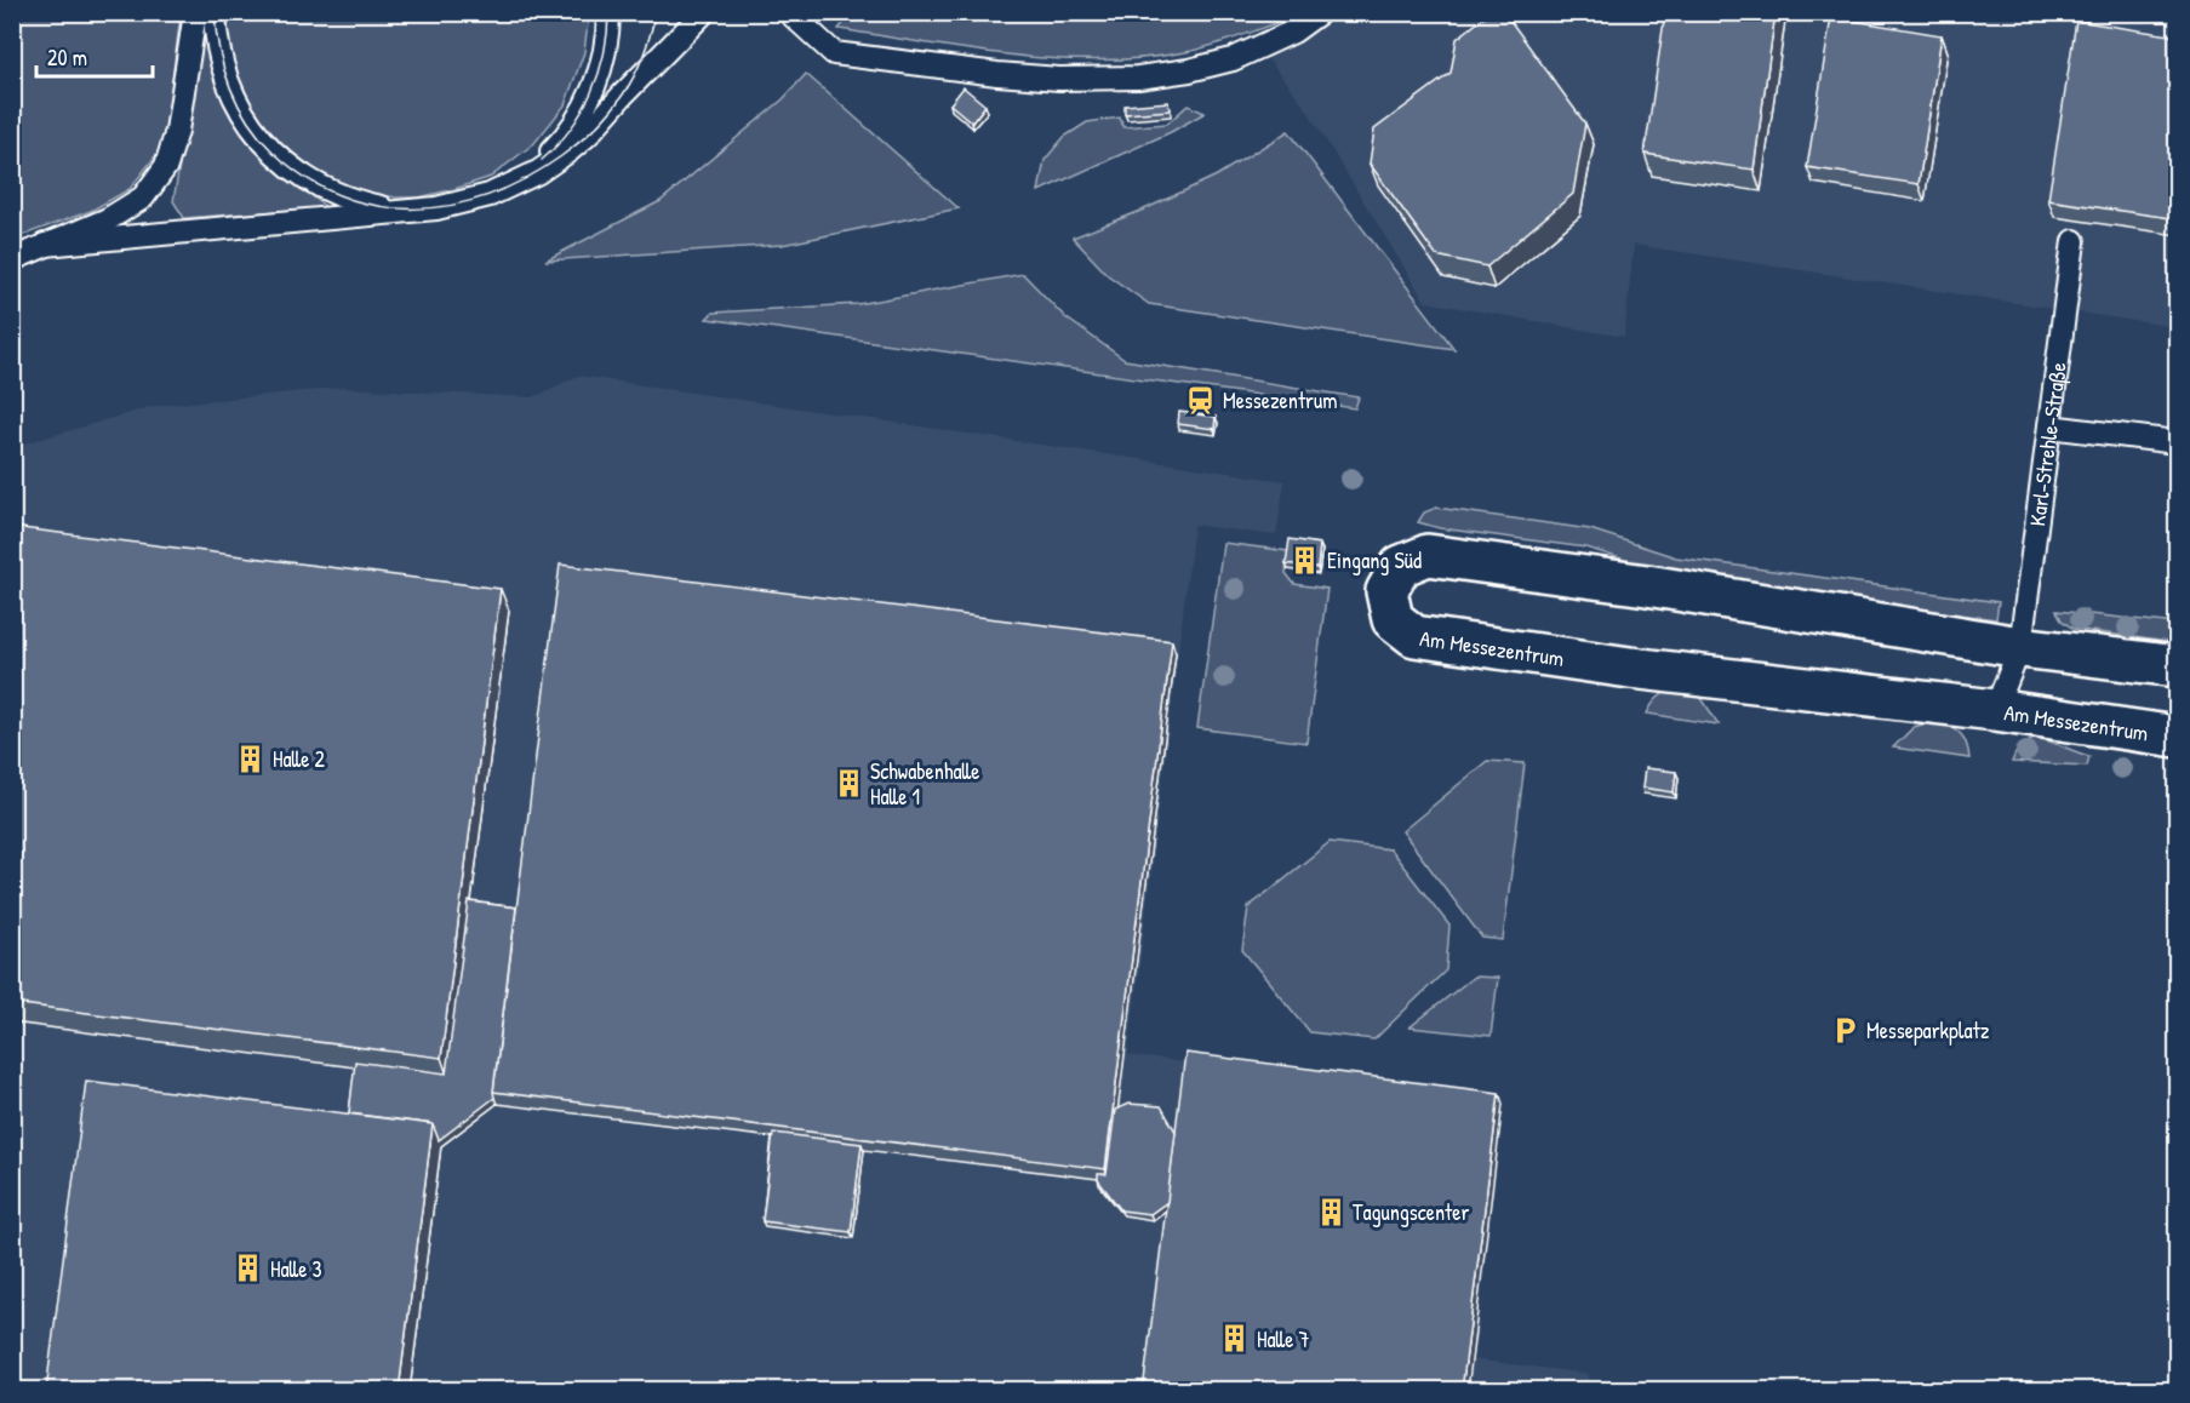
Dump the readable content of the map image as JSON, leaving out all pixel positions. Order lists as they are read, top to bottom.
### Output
{
  "streets": {
    "street": ["Am Messezentrum"],
    "lane": ["Karl-Strehle-Straße"]
  },
  "crossings": [
    ["Karl-Strehle-Straße", "Am Messezentrum"]
  ],
  "places": {
    "station": ["Messezentrum"],
    "building": [
      "Eingang Süd",
      "Halle 2",
      "Schwabenhalle Halle 1",
      "Tagungscenter",
      "Halle 3",
      "Halle 7"
    ],
    "parking": ["Messeparkplatz"]
  },
  "scale_bar": "20 m"
}
